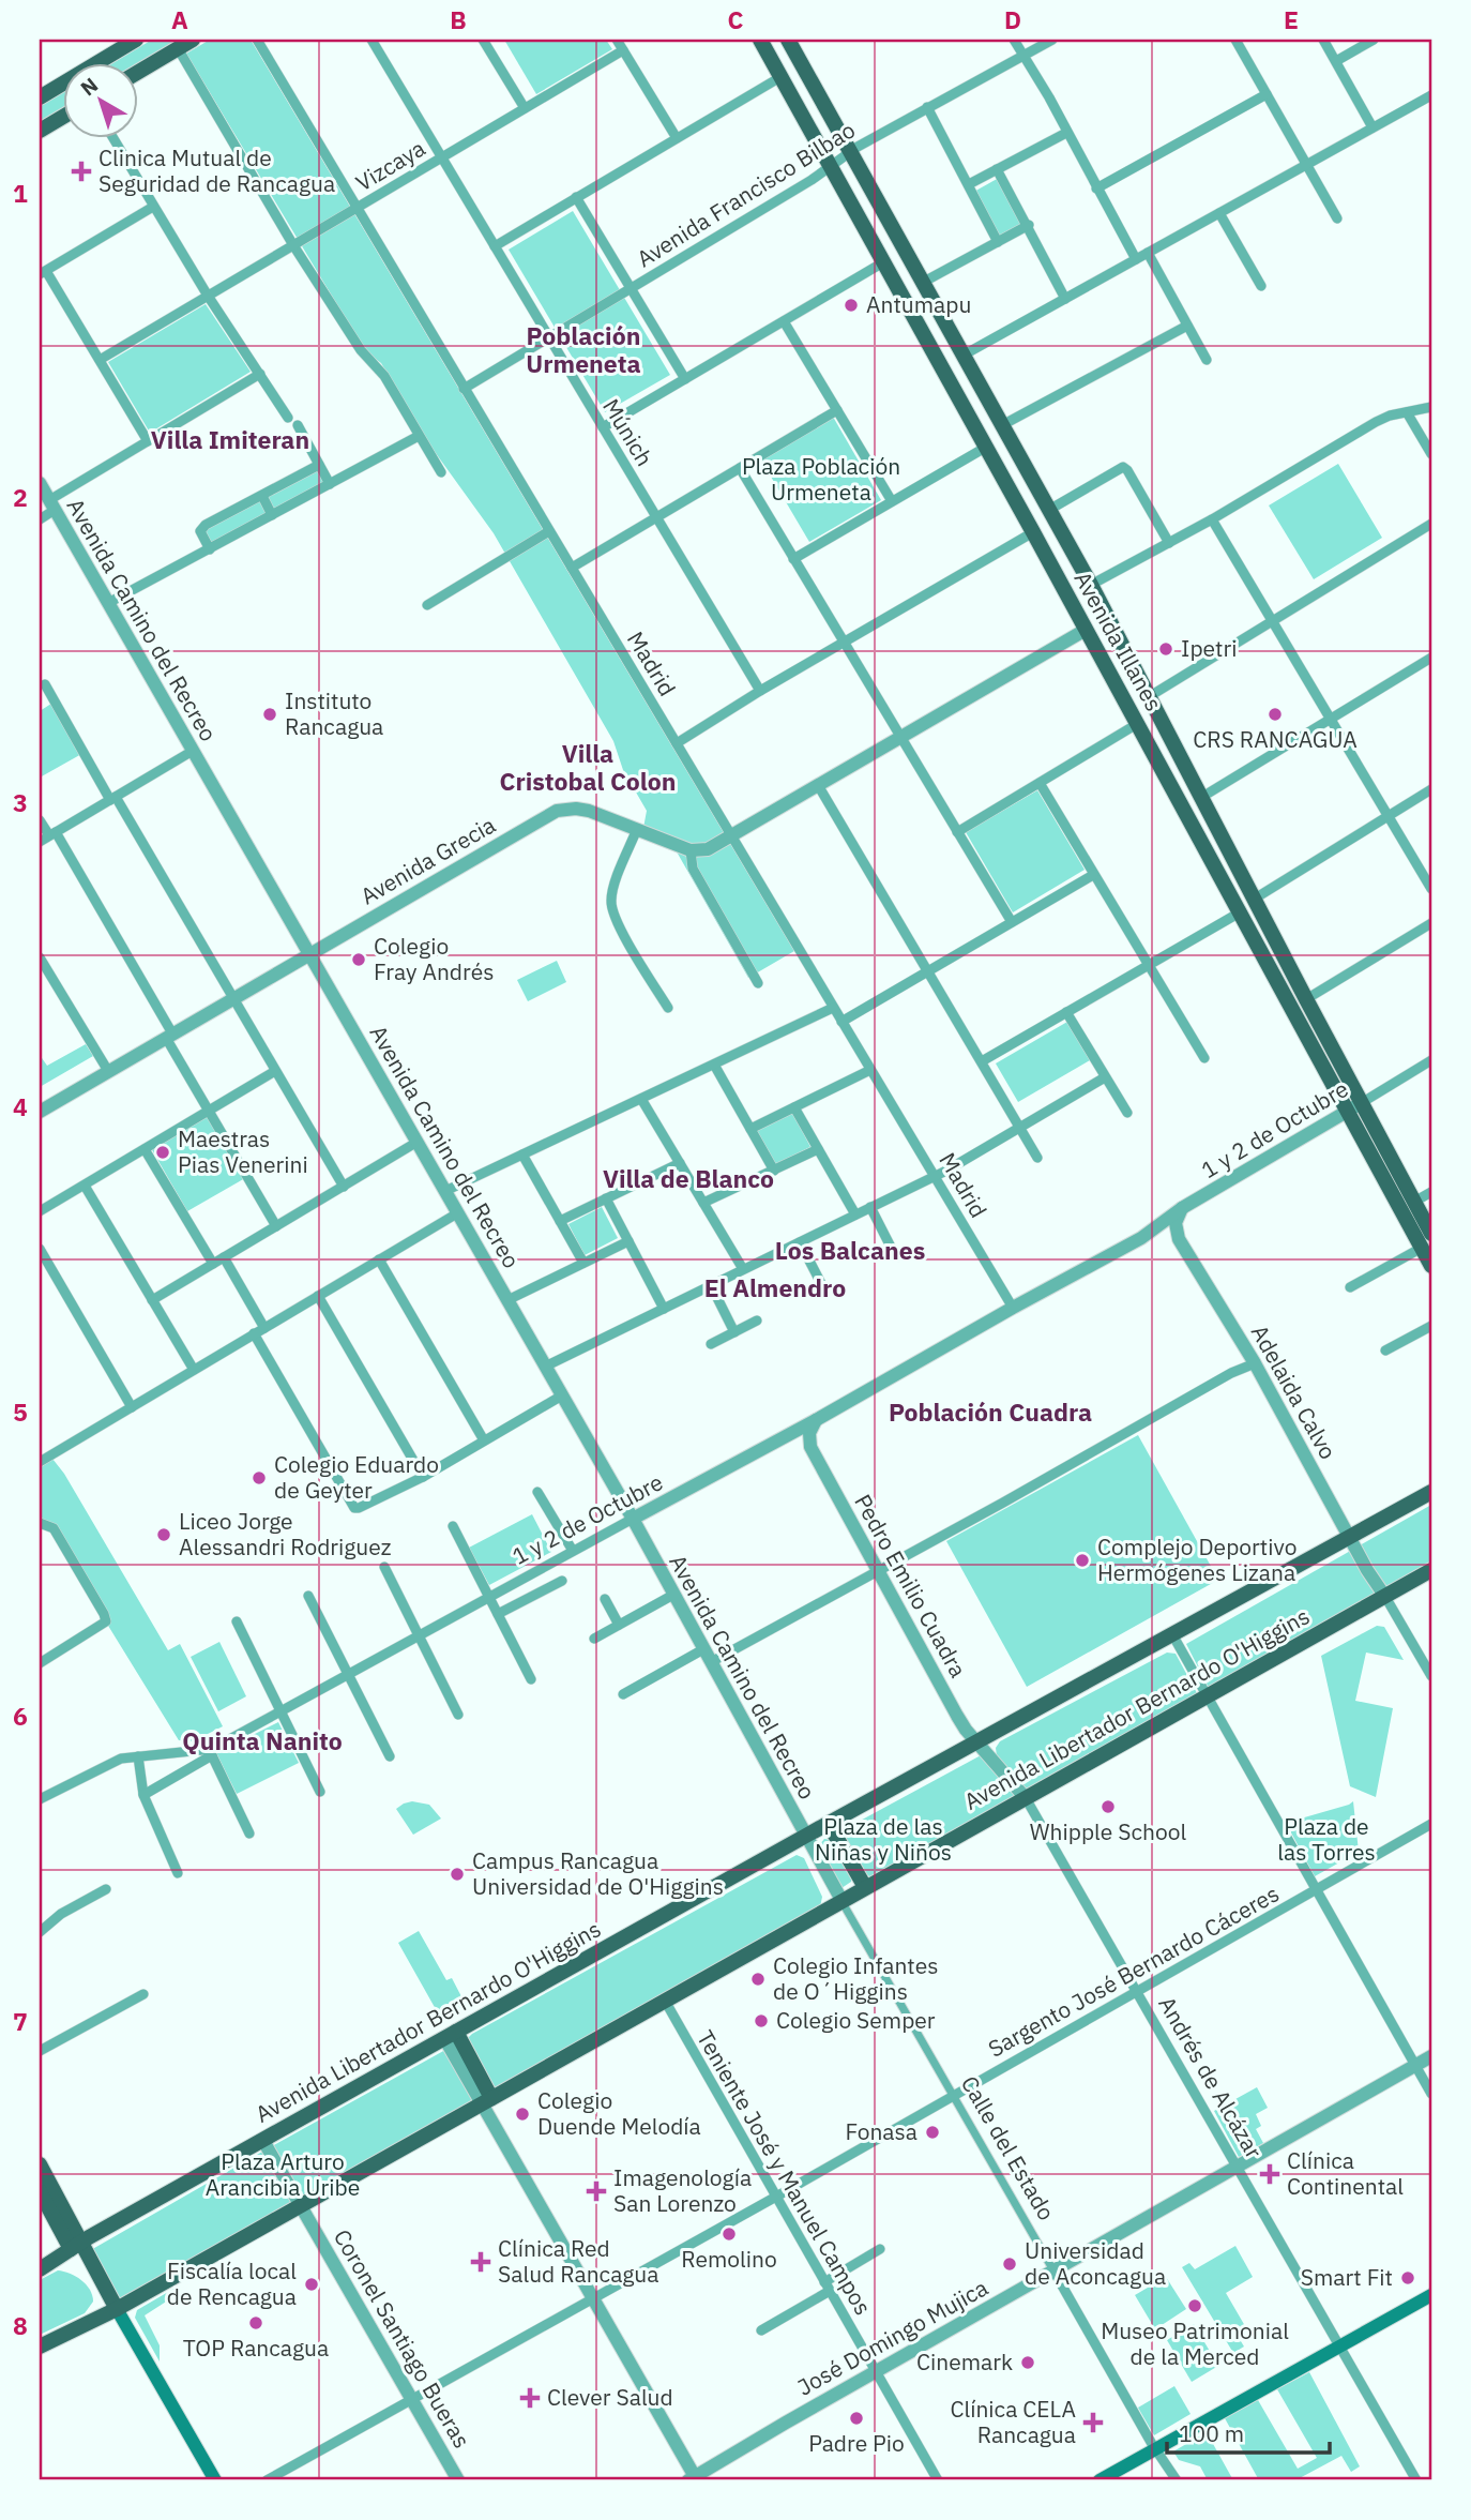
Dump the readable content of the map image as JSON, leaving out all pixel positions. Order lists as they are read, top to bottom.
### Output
{
  "streets": {
    "main road": ["Avenida Illanes", "Avenida Libertador Bernardo O'Higgins"],
    "street": [
      "Vizcaya",
      "Avenida Francisco Bilbao",
      "Múnich",
      "Avenida Camino del Recreo",
      "Madrid",
      "Avenida Grecia",
      "1 y 2 de Octubre",
      "Adelaida Calvo",
      "Pedro Emilio Cuadra",
      "Sargento José Bernardo Cáceres",
      "Andrés de Alcázar",
      "Calle del Estado",
      "Teniente José y Manuel Campos",
      "José Domingo Mujica",
      "Coronel Santiago Bueras"
    ]
  },
  "crossings": [
    ["Vizcaya", "Múnich"],
    ["Vizcaya", "Madrid"],
    ["Avenida Francisco Bilbao", "Múnich"],
    ["Avenida Francisco Bilbao", "Avenida Illanes"],
    ["Avenida Francisco Bilbao", "Madrid"],
    ["Avenida Camino del Recreo", "Avenida Grecia"],
    ["Avenida Camino del Recreo", "1 y 2 de Octubre"],
    ["Avenida Camino del Recreo", "Avenida Libertador Bernardo O'Higgins"],
    ["Avenida Camino del Recreo", "Calle del Estado"],
    ["Avenida Illanes", "1 y 2 de Octubre"],
    ["Madrid", "1 y 2 de Octubre"],
    ["1 y 2 de Octubre", "Adelaida Calvo"],
    ["Adelaida Calvo", "Avenida Libertador Bernardo O'Higgins"],
    ["Pedro Emilio Cuadra", "Avenida Libertador Bernardo O'Higgins"],
    ["Pedro Emilio Cuadra", "Andrés de Alcázar"],
    ["Avenida Libertador Bernardo O'Higgins", "Andrés de Alcázar"],
    ["Avenida Libertador Bernardo O'Higgins", "Calle del Estado"],
    ["Avenida Libertador Bernardo O'Higgins", "Teniente José y Manuel Campos"],
    ["Avenida Libertador Bernardo O'Higgins", "Coronel Santiago Bueras"],
    ["Sargento José Bernardo Cáceres", "Andrés de Alcázar"],
    ["Sargento José Bernardo Cáceres", "Calle del Estado"],
    ["Sargento José Bernardo Cáceres", "Teniente José y Manuel Campos"],
    ["Sargento José Bernardo Cáceres", "Coronel Santiago Bueras"],
    ["Andrés de Alcázar", "José Domingo Mujica"],
    ["Calle del Estado", "José Domingo Mujica"],
    ["Teniente José y Manuel Campos", "José Domingo Mujica"]
  ],
  "districts": [
    "Población Urmeneta",
    "Villa Imiteran",
    "Villa Cristobal Colon",
    "Villa de Blanco",
    "Los Balcanes",
    "El Almendro",
    "Población Cuadra",
    "Quinta Nanito"
  ],
  "parks": [
    "Plaza Población Urmeneta",
    "Plaza de las Niñas y Niños",
    "Plaza de las Torres",
    "Plaza Arturo Arancibia Uribe"
  ],
  "places": {
    "health": [
      "Clinica Mutual de Seguridad de Rancagua",
      "Clínica Continental",
      "Imagenología San Lorenzo",
      "Clínica Red Salud Rancagua",
      "Clever Salud",
      "Clínica CELA Rancagua"
    ],
    "other": [
      "Antumapu",
      "Ipetri",
      "Instituto Rancagua",
      "CRS RANCAGUA",
      "Colegio Fray Andrés",
      "Maestras Pias Venerini",
      "Colegio Eduardo de Geyter",
      "Liceo Jorge Alessandri Rodriguez",
      "Complejo Deportivo Hermógenes Lizana",
      "Whipple School",
      "Campus Rancagua Universidad de O'Higgins",
      "Colegio Infantes de O´Higgins",
      "Colegio Semper",
      "Colegio Duende Melodía",
      "Fonasa",
      "Remolino",
      "Universidad de Aconcagua",
      "Smart Fit",
      "Fiscalía local de Rencagua",
      "Museo Patrimonial de la Merced",
      "TOP Rancagua",
      "Cinemark",
      "Padre Pio"
    ]
  },
  "scale_bar": "100 m",
  "north": "top left",
  "grid": {
    "columns": [
      "A",
      "B",
      "C",
      "D",
      "E"
    ],
    "rows": [
      "1",
      "2",
      "3",
      "4",
      "5",
      "6",
      "7",
      "8"
    ]
  }
}
